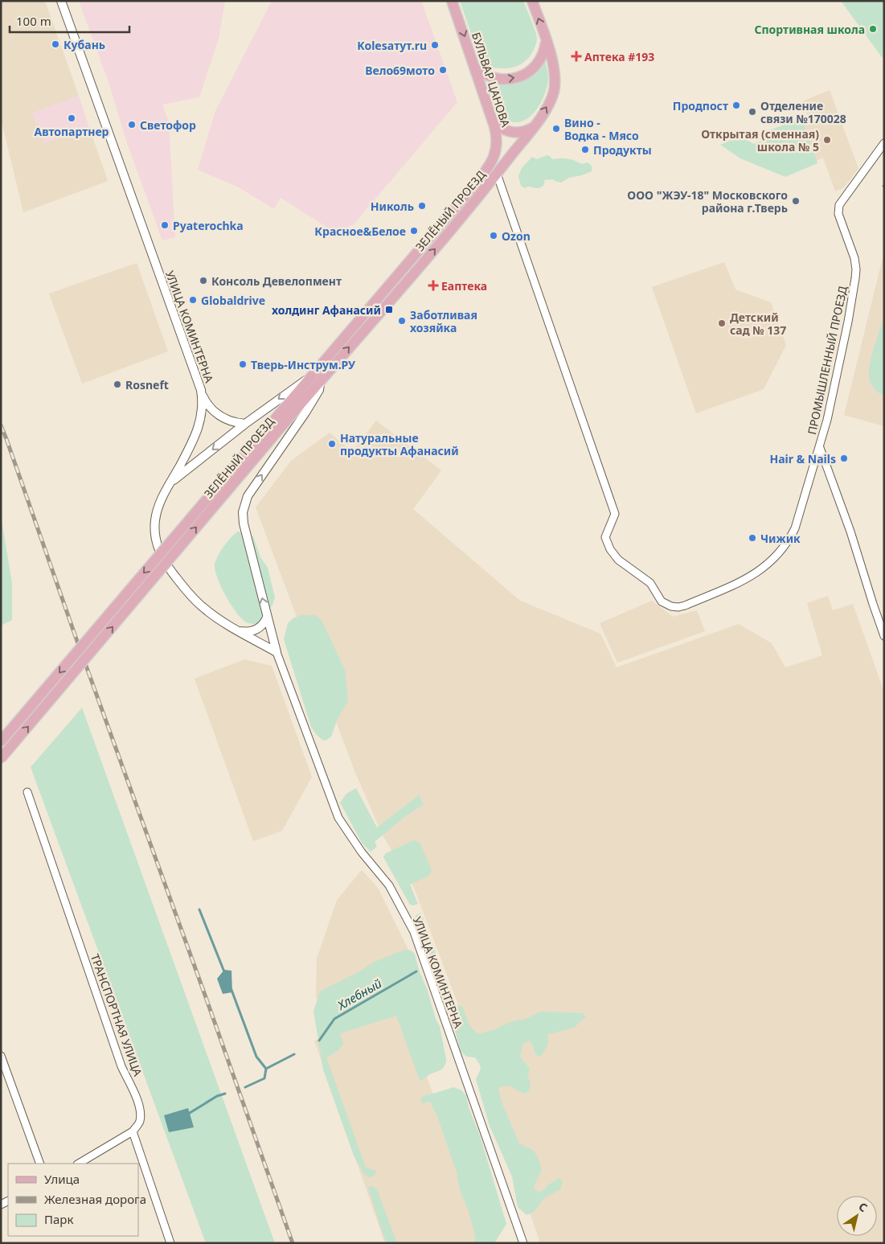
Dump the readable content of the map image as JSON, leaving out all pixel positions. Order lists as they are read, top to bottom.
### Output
{
  "streets": {
    "main road": ["БУЛЬВАР ЦАНОВА", "ЗЕЛЁНЫЙ ПРОЕЗД"],
    "street": ["УЛИЦА КОМИНТЕРНА", "ПРОМЫШЛЕННЫЙ ПРОЕЗД", "ТРАНСПОРТНАЯ УЛИЦА"]
  },
  "crossings": [
    ["БУЛЬВАР ЦАНОВА", "ЗЕЛЁНЫЙ ПРОЕЗД"],
    ["ЗЕЛЁНЫЙ ПРОЕЗД", "ПРОМЫШЛЕННЫЙ ПРОЕЗД"]
  ],
  "water": ["Хлебный"],
  "places": {
    "other": [
      "Спортивная школа",
      "Кубань",
      "Kolesaтут.ru",
      "Вело69мото",
      "Продпост",
      "Отделение связи №170028",
      "Автопартнер",
      "Светофор",
      "Вино - Водка - Мясо",
      "Открытая (сменная) школа № 5",
      "Продукты",
      "ООО \"ЖЭУ-18\" Московского района г.Тверь",
      "Николь",
      "Pyaterochka",
      "Красное&Белое",
      "Ozon",
      "Консоль Девелопмент",
      "Globaldrive",
      "Заботливая хозяйка",
      "Детский сад № 137",
      "Тверь-Инструм.РУ",
      "Rosneft",
      "Натуральные продукты Афанасий",
      "Hair & Nails",
      "Чижик"
    ],
    "health": ["Аптека #193", "Еаптека"],
    "transit": ["холдинг Афанасий"]
  },
  "legend": ["Улица", "Железная дорога", "Парк"],
  "scale_bar": "100 m",
  "north": "top right"
}
